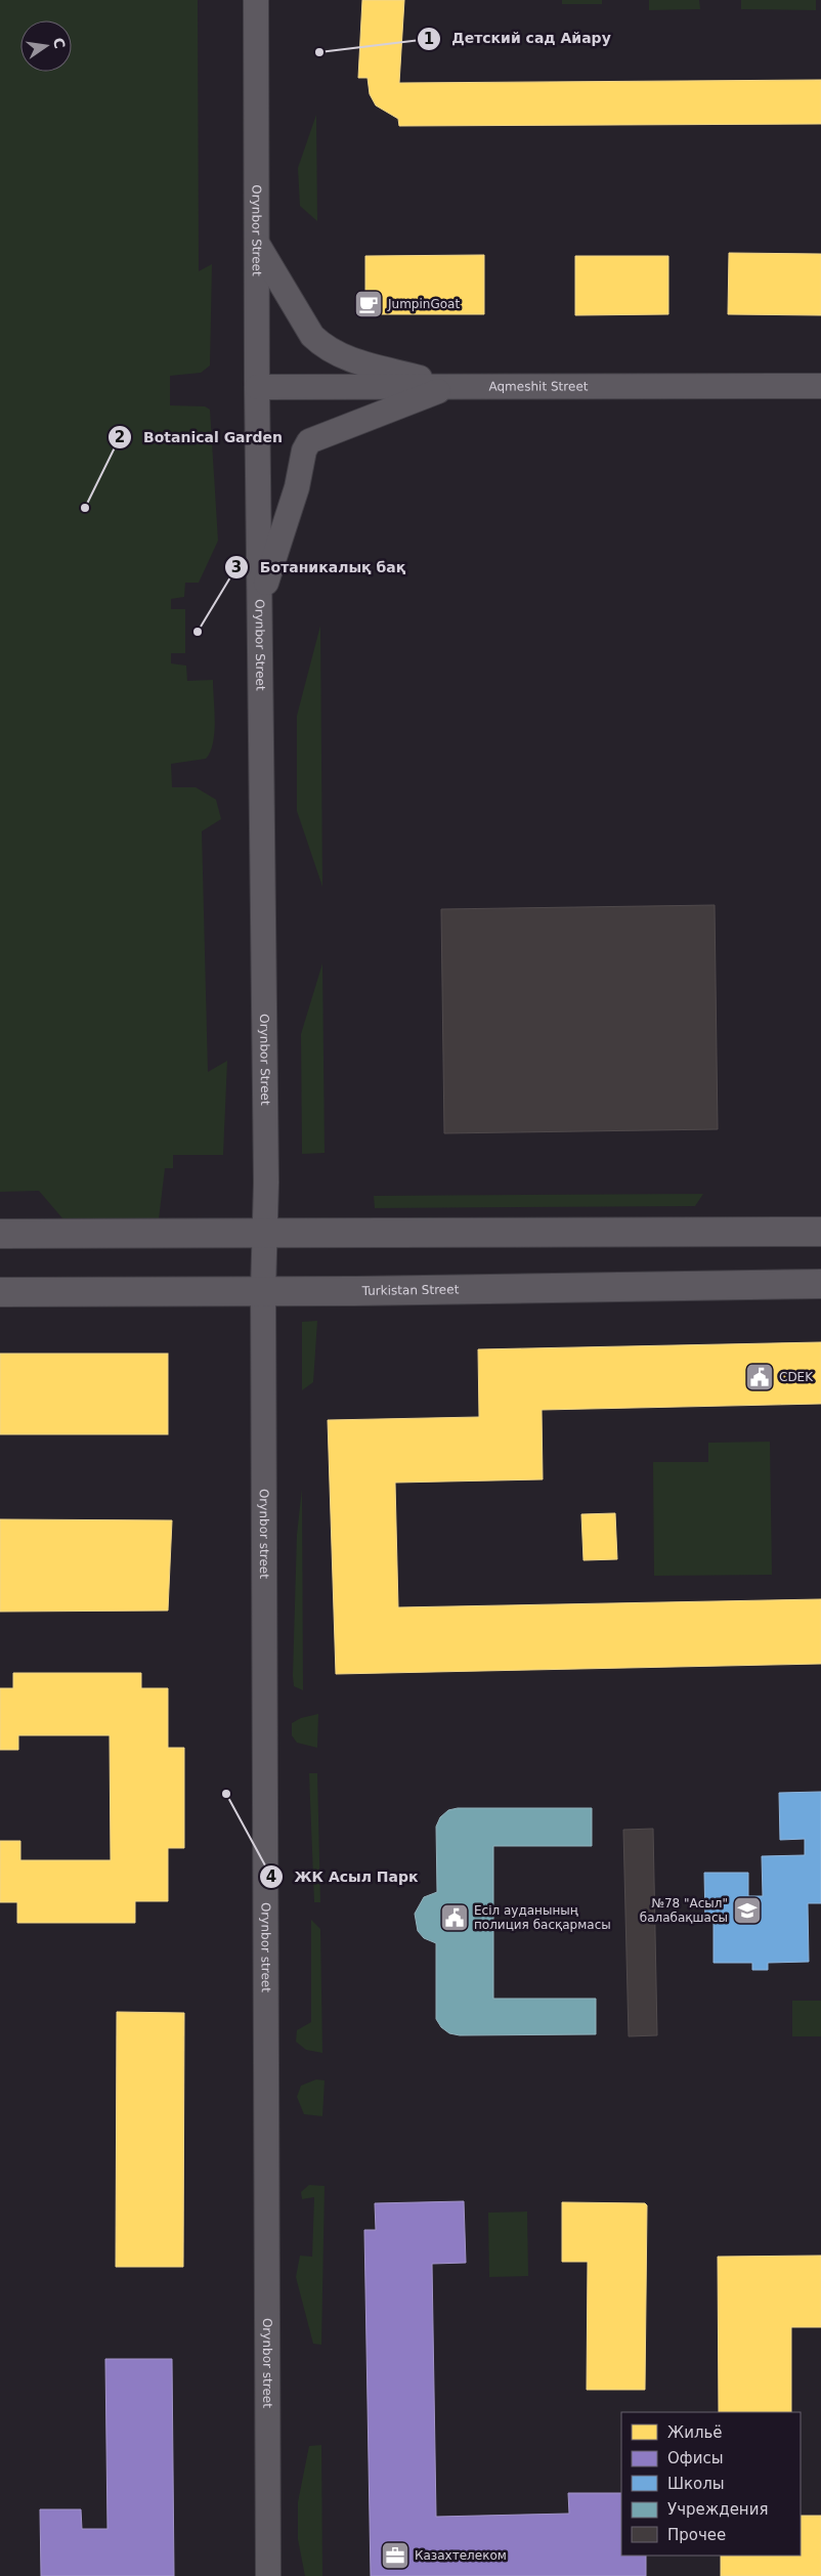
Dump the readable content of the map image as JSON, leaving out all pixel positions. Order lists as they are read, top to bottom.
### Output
{
  "streets": {
    "main road": ["Turkistan Street"],
    "street": ["Orynbor Street", "Aqmeshit Street", "Orynbor street"]
  },
  "crossings": [
    ["Orynbor Street", "Aqmeshit Street"],
    ["Orynbor Street", "Turkistan Street"],
    ["Orynbor Street", "Orynbor street"],
    ["Turkistan Street", "Orynbor street"]
  ],
  "places": {
    "other": [
      "Детский сад Айару",
      "Botanical Garden",
      "Ботаникалық бақ",
      "ЖК Асыл Парк"
    ],
    "cafe": ["JumpinGoat"],
    "public building": ["CDEK", "Есіл ауданының полиция басқармасы"],
    "school or university": ["№78 \"Асыл\" балабақшасы"],
    "office": ["Казахтелеком"]
  },
  "legend": [
    "Жильё",
    "Офисы",
    "Школы",
    "Учреждения",
    "Прочее"
  ],
  "north": "right"
}
